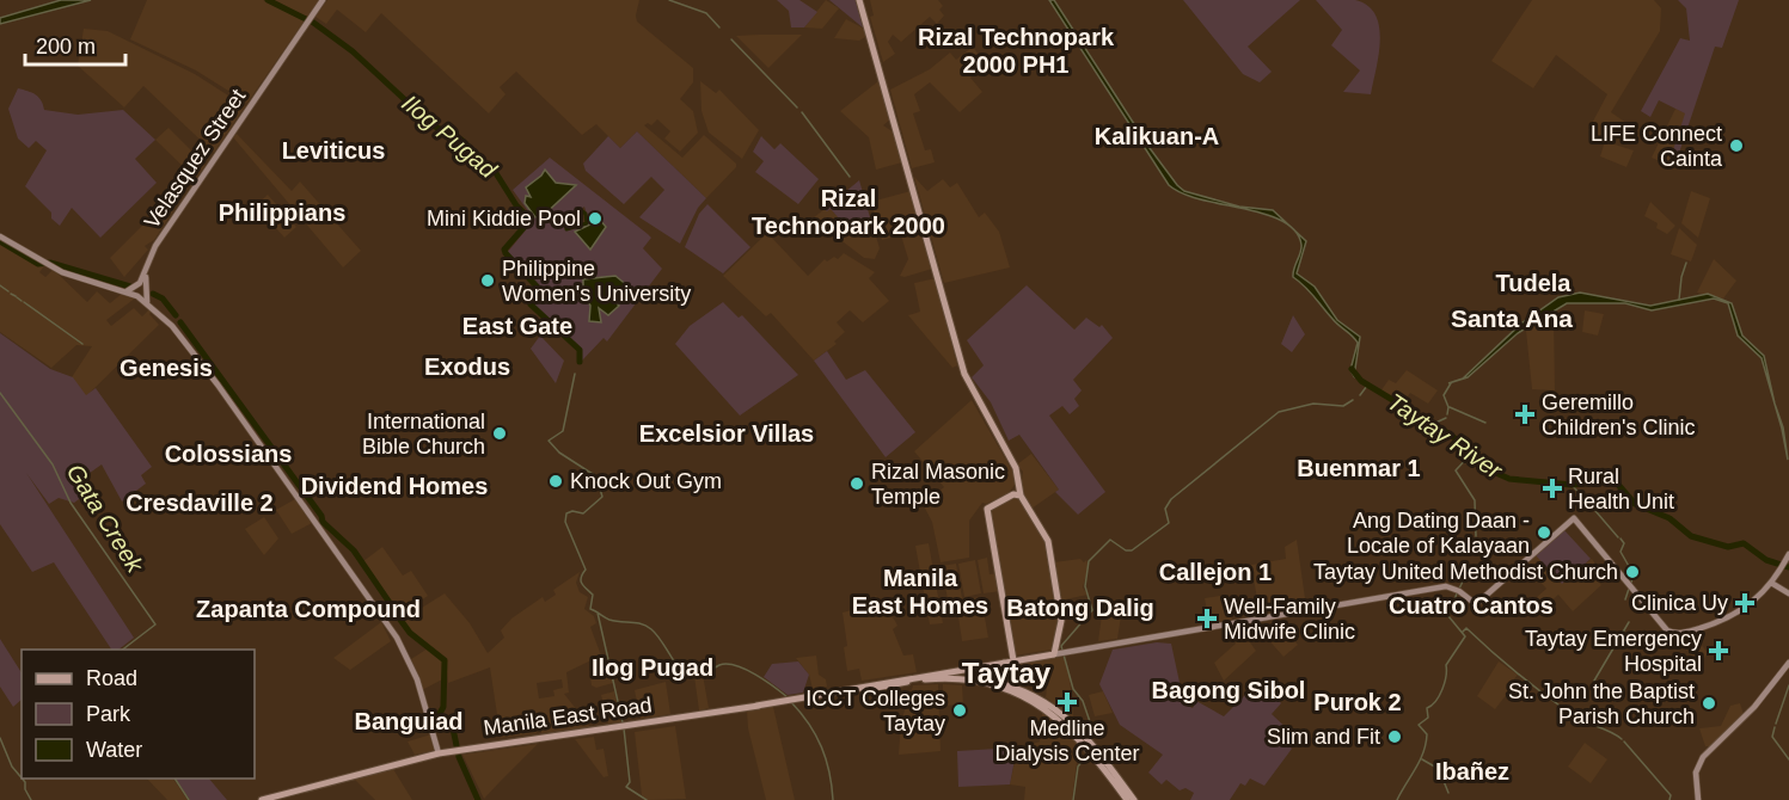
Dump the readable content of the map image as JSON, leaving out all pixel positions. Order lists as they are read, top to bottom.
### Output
{
  "streets": {
    "main road": ["Velasquez Street", "Manila East Road"]
  },
  "districts": [
    "Rizal Technopark 2000 PH1",
    "Kalikuan-A",
    "Leviticus",
    "Rizal Technopark 2000",
    "Philippians",
    "Tudela",
    "Santa Ana",
    "East Gate",
    "Exodus",
    "Genesis",
    "Excelsior Villas",
    "Colossians",
    "Buenmar 1",
    "Dividend Homes",
    "Cresdaville 2",
    "Callejon 1",
    "Manila East Homes",
    "Cuatro Cantos",
    "Batong Dalig",
    "Zapanta Compound",
    "Ilog Pugad",
    "Taytay",
    "Bagong Sibol",
    "Purok 2",
    "Banguiad",
    "Ibañez"
  ],
  "water": ["Ilog Pugad", "Taytay River", "Gata Creek"],
  "places": {
    "other": [
      "LIFE Connect Cainta",
      "Mini Kiddie Pool",
      "Philippine Women's University",
      "International Bible Church",
      "Knock Out Gym",
      "Rizal Masonic Temple",
      "Ang Dating Daan - Locale of Kalayaan",
      "Taytay United Methodist Church",
      "St. John the Baptist Parish Church",
      "ICCT Colleges Taytay",
      "Slim and Fit"
    ],
    "health": [
      "Geremillo Children's Clinic",
      "Rural Health Unit",
      "Clinica Uy",
      "Well-Family Midwife Clinic",
      "Taytay Emergency Hospital",
      "Medline Dialysis Center"
    ]
  },
  "legend": ["Road", "Park", "Water"],
  "scale_bar": "200 m"
}
